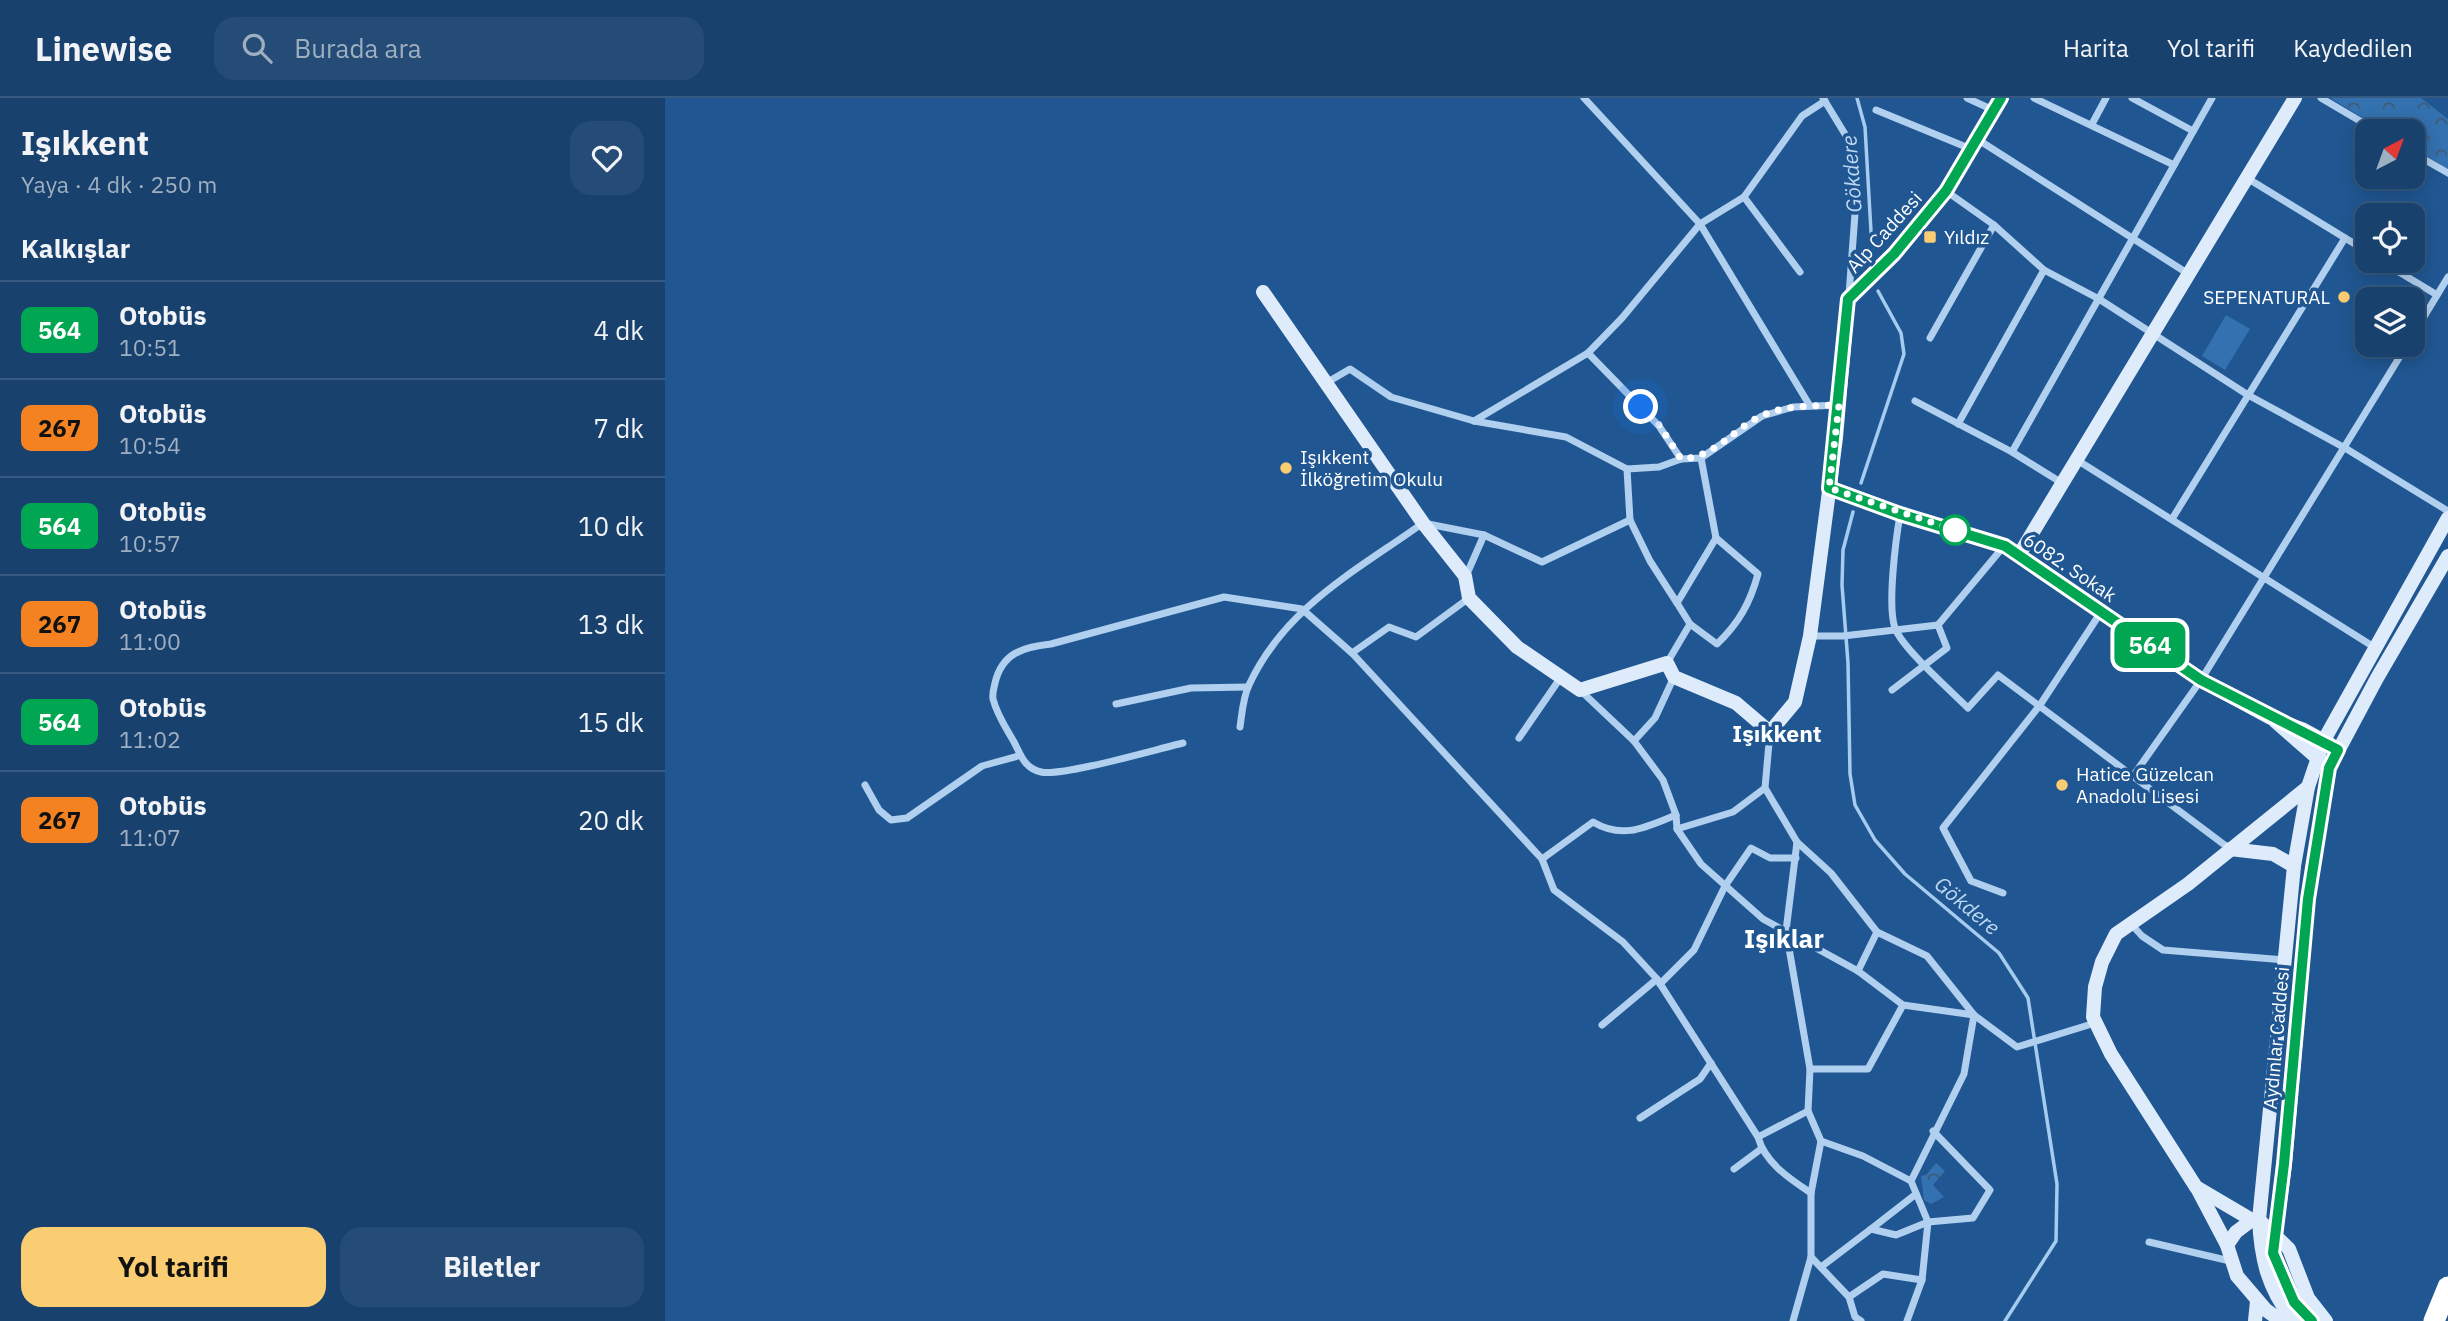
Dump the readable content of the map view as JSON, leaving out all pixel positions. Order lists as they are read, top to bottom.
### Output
{
  "streets": {
    "street": ["Alp Caddesi", "6082. Sokak", "Aydınlar Caddesi"]
  },
  "crossings": [
    ["Alp Caddesi", "6082. Sokak"]
  ],
  "districts": ["Işıkkent", "Işıklar"],
  "water": ["Gökdere"],
  "places": {
    "transit": ["Yıldız"],
    "other": ["SEPENATURAL", "Işıkkent İlköğretim Okulu", "Hatice Güzelcan Anadolu Lisesi"]
  },
  "lines": ["bus line 564"],
  "north": "top right",
  "page": {
    "header": "Linewise",
    "search": "Burada ara",
    "nav": ["Harita", "Yol tarifi", "Kaydedilen"],
    "heading": [
      ["Işıkkent", "Yaya · 4 dk · 250 m"],
      "Kalkışlar"
    ],
    "on_map": "564",
    "list": [
      {
        "mark": "564",
        "name": "Otobüs",
        "note": "10:51",
        "value": "4 dk"
      },
      {
        "mark": "267",
        "name": "Otobüs",
        "note": "10:54",
        "value": "7 dk"
      },
      {
        "mark": "564",
        "name": "Otobüs",
        "note": "10:57",
        "value": "10 dk"
      },
      {
        "mark": "267",
        "name": "Otobüs",
        "note": "11:00",
        "value": "13 dk"
      },
      {
        "mark": "564",
        "name": "Otobüs",
        "note": "11:02",
        "value": "15 dk"
      },
      {
        "mark": "267",
        "name": "Otobüs",
        "note": "11:07",
        "value": "20 dk"
      }
    ],
    "buttons": ["Yol tarifi", "Biletler"]
  }
}
